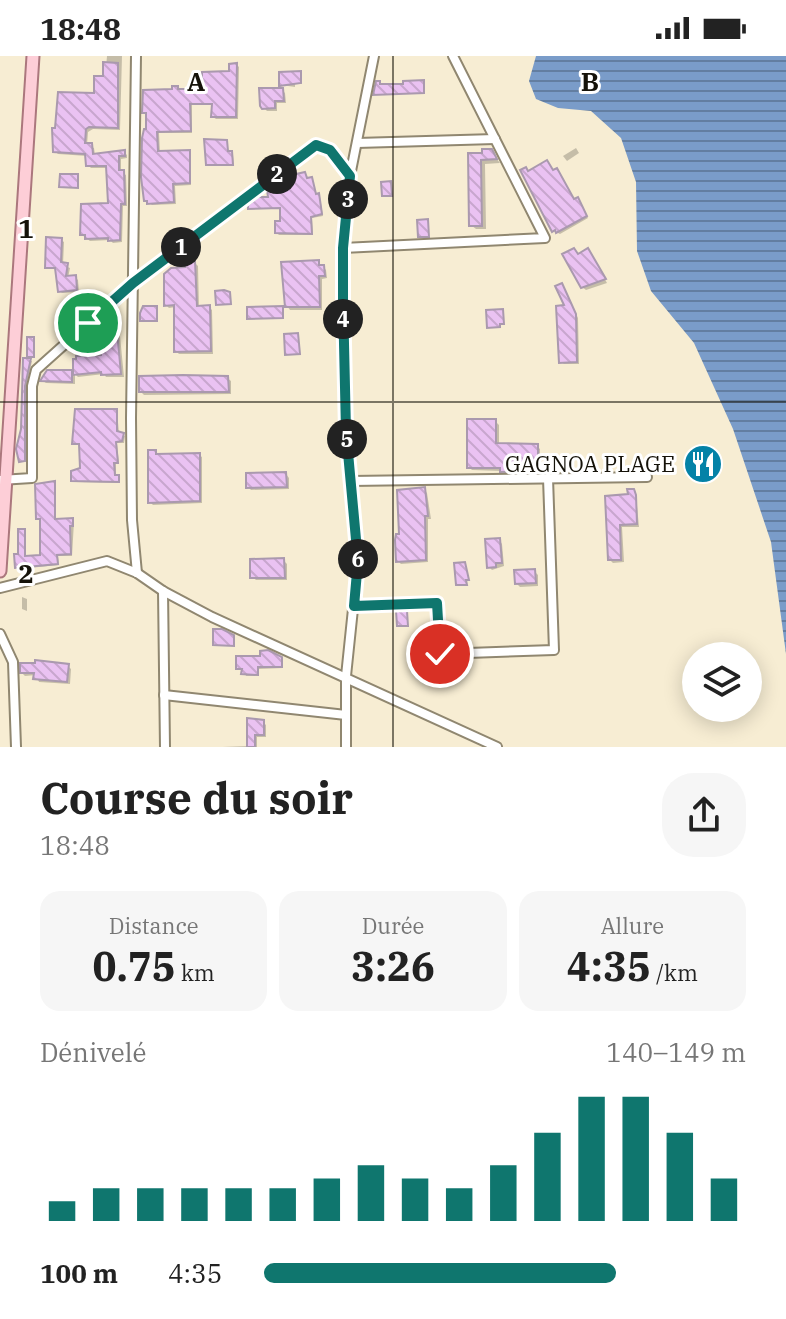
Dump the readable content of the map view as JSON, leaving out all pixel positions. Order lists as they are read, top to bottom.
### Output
{
  "places": {
    "restaurant": ["GAGNOA PLAGE"]
  },
  "page": {
    "status": "18:48",
    "pins": [
      "2",
      "3",
      "1",
      "4",
      "5",
      "6"
    ],
    "heading": ["Course du soir", "18:48"],
    "stats": [
      ["Distance", "0.75 km"],
      ["Durée", "3:26"],
      ["Allure", "4:35 /km"]
    ],
    "chart": ["Dénivelé", "140–149 m"],
    "list": [
      {
        "name": "100 m",
        "note": "4:35"
      }
    ]
  },
  "grid": {
    "columns": ["A", "B"],
    "rows": ["1", "2"]
  }
}
